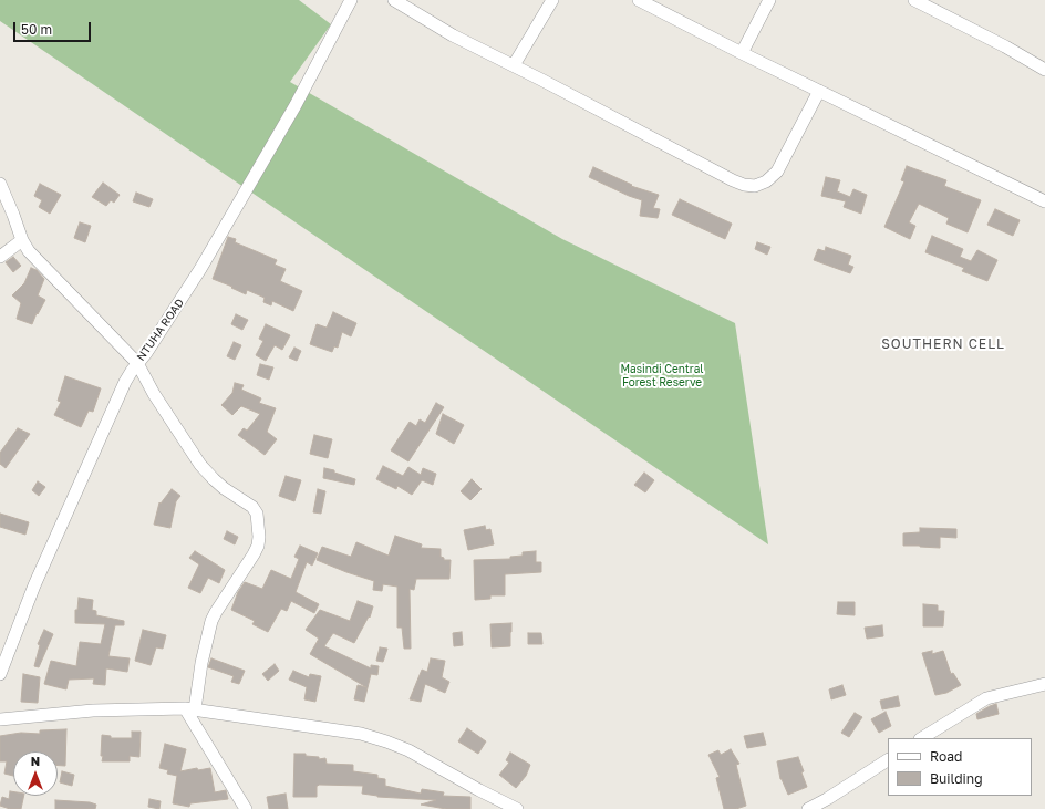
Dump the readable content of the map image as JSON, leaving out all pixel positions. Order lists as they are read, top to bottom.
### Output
{
  "streets": {
    "street": ["NTUHA ROAD"]
  },
  "districts": ["SOUTHERN CELL"],
  "parks": ["Masindi Central Forest Reserve"],
  "legend": ["Road", "Building"],
  "scale_bar": "50 m",
  "north": "top"
}
